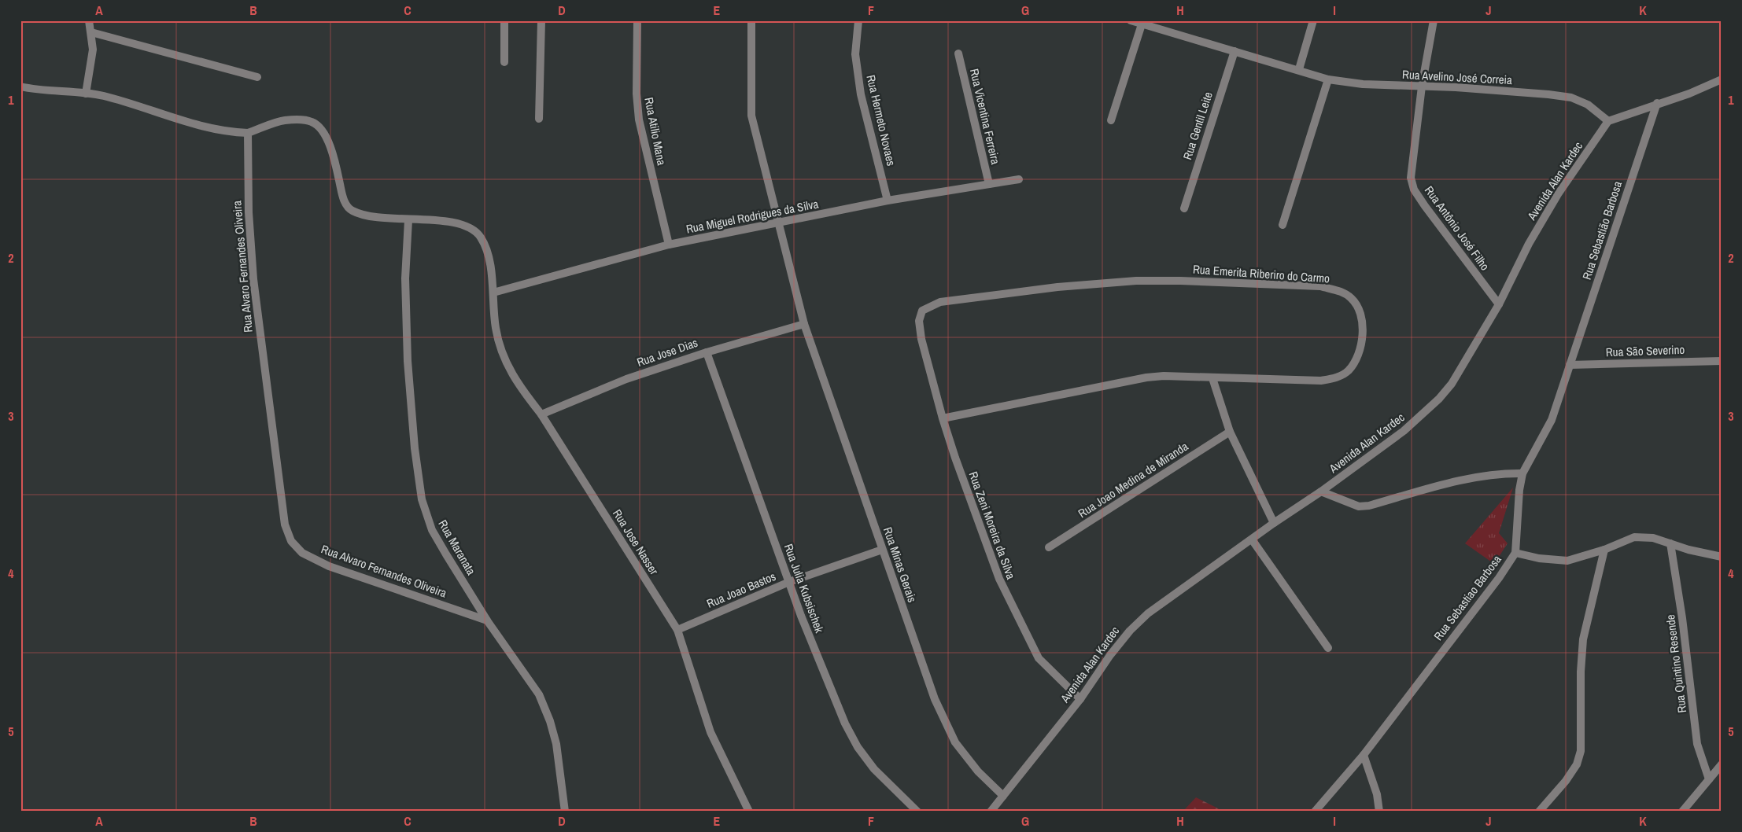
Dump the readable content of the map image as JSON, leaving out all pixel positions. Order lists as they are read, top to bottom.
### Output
{
  "streets": {
    "street": [
      "Rua Avelino José Correia",
      "Rua Vicentina Ferreira",
      "Rua Hermeto Novaes",
      "Rua Gentil Leite",
      "Rua Atilio Mana",
      "Avenida Alan Kardec",
      "Rua Miguel Rodrigues da Silva",
      "Rua Antônio José Filho",
      "Rua Sebastião Barbosa",
      "Rua Alvaro Fernandes Oliveira",
      "Rua Emerita Riberiro do Carmo",
      "Rua São Severino",
      "Rua Jose Dias",
      "Rua Joao Medina de Miranda",
      "Rua Zeni Moreira da Silva",
      "Rua Jose Nasser",
      "Rua Maranata",
      "Rua Minas Gerais",
      "Rua Julia Kubsischek",
      "Rua Joao Bastos",
      "Rua Sebastiao Barbosa",
      "Rua Quintino Resende"
    ]
  },
  "crossings": [
    ["Rua Avelino José Correia", "Rua Gentil Leite"],
    ["Rua Avelino José Correia", "Avenida Alan Kardec"],
    ["Rua Avelino José Correia", "Rua Antônio José Filho"],
    ["Rua Vicentina Ferreira", "Rua Miguel Rodrigues da Silva"],
    ["Rua Hermeto Novaes", "Rua Miguel Rodrigues da Silva"],
    ["Rua Atilio Mana", "Rua Miguel Rodrigues da Silva"],
    ["Avenida Alan Kardec", "Rua Antônio José Filho"],
    ["Avenida Alan Kardec", "Rua Zeni Moreira da Silva"],
    ["Avenida Alan Kardec", "Rua Minas Gerais"],
    ["Rua Miguel Rodrigues da Silva", "Rua Jose Nasser"],
    ["Rua Miguel Rodrigues da Silva", "Rua Minas Gerais"],
    ["Rua Sebastião Barbosa", "Rua São Severino"],
    ["Rua Sebastião Barbosa", "Rua Sebastiao Barbosa"],
    ["Rua Alvaro Fernandes Oliveira", "Rua Maranata"],
    ["Rua Emerita Riberiro do Carmo", "Rua Zeni Moreira da Silva"],
    ["Rua São Severino", "Rua Sebastiao Barbosa"],
    ["Rua Jose Dias", "Rua Jose Nasser"],
    ["Rua Jose Dias", "Rua Minas Gerais"],
    ["Rua Jose Dias", "Rua Julia Kubsischek"],
    ["Rua Jose Nasser", "Rua Joao Bastos"],
    ["Rua Minas Gerais", "Rua Joao Bastos"],
    ["Rua Julia Kubsischek", "Rua Joao Bastos"]
  ],
  "grid": {
    "columns": [
      "A",
      "B",
      "C",
      "D",
      "E",
      "F",
      "G",
      "H",
      "I",
      "J",
      "K"
    ],
    "rows": [
      "1",
      "2",
      "3",
      "4",
      "5"
    ]
  }
}
